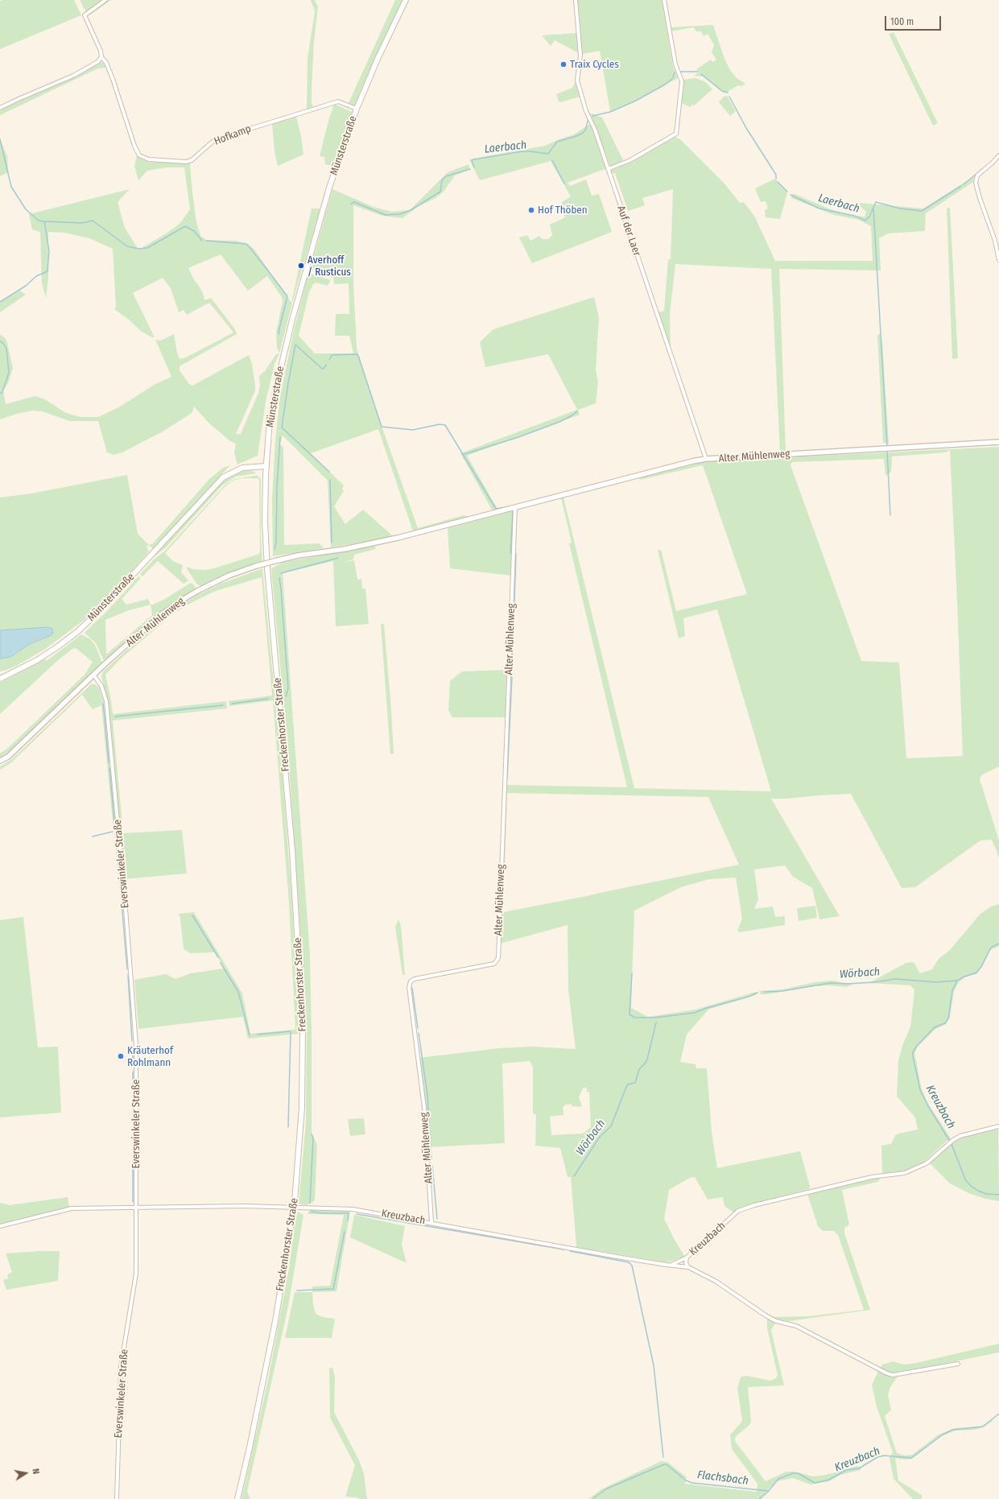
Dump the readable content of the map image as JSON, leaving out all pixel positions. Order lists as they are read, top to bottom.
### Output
{
  "streets": {
    "main road": ["Münsterstraße", "Freckenhorster Straße"],
    "street": [
      "Hofkamp",
      "Auf der Laer",
      "Alter Mühlenweg",
      "Everswinkeler Straße",
      "Kreuzbach"
    ]
  },
  "crossings": [
    ["Hofkamp", "Münsterstraße"],
    ["Münsterstraße", "Freckenhorster Straße"],
    ["Auf der Laer", "Alter Mühlenweg"],
    ["Alter Mühlenweg", "Everswinkeler Straße"],
    ["Alter Mühlenweg", "Kreuzbach"],
    ["Everswinkeler Straße", "Kreuzbach"]
  ],
  "water": [
    "Laerbach",
    "Wörbach",
    "Kreuzbach",
    "Flachsbach"
  ],
  "places": [
    "Traix Cycles",
    "Hof Thöben",
    "Averhoff / Rusticus",
    "Kräuterhof Rohlmann"
  ],
  "scale_bar": "100 m",
  "north": "right"
}
